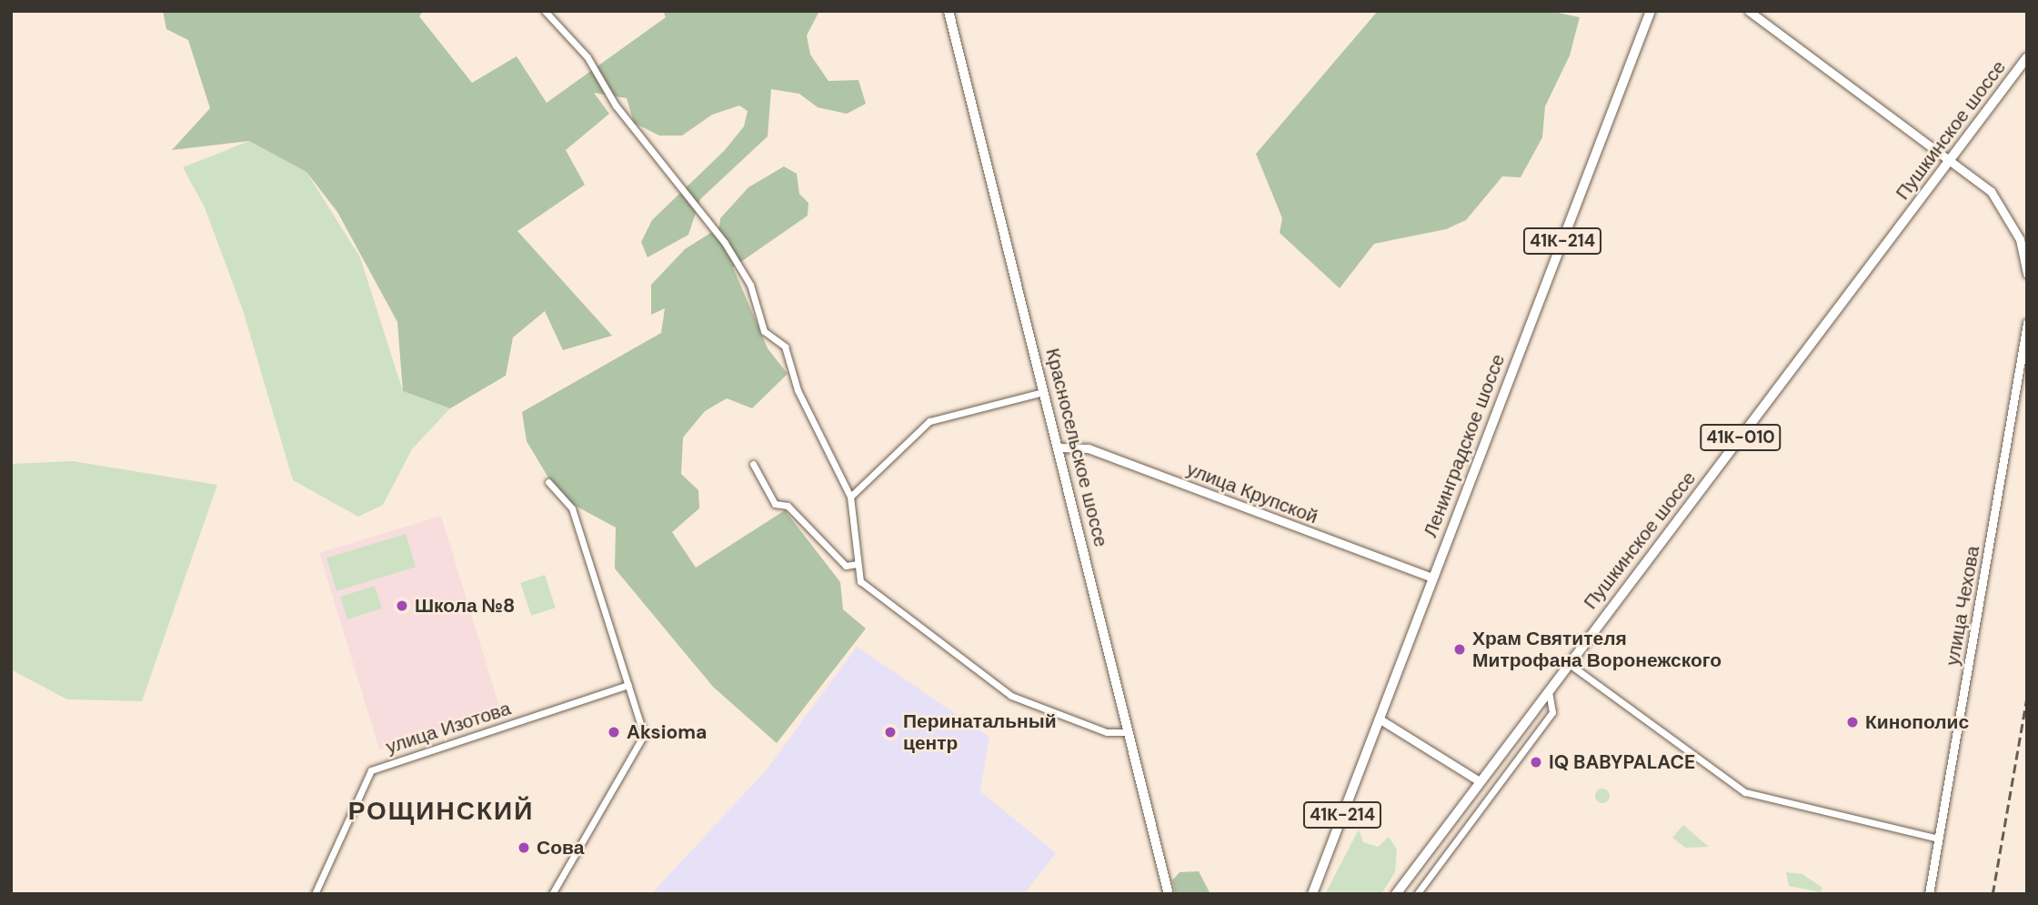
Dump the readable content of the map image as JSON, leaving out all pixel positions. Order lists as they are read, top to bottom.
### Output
{
  "streets": {
    "main road": [
      "Пушкинское шоссе",
      "41К-214",
      "41К-010",
      "Ленинградское шоссе",
      "Красносельское шоссе"
    ],
    "street": ["улица Крупской", "улица Чехова", "улица Изотова"]
  },
  "crossings": [
    ["Ленинградское шоссе", "улица Крупской"],
    ["Красносельское шоссе", "улица Крупской"]
  ],
  "districts": ["РОЩИНСКИЙ"],
  "places": [
    "Школа №8",
    "Храм Святителя Митрофана Воронежского",
    "Кинополис",
    "Aksioma",
    "Перинатальный центр",
    "IQ BABYPALACE",
    "Сова"
  ]
}
